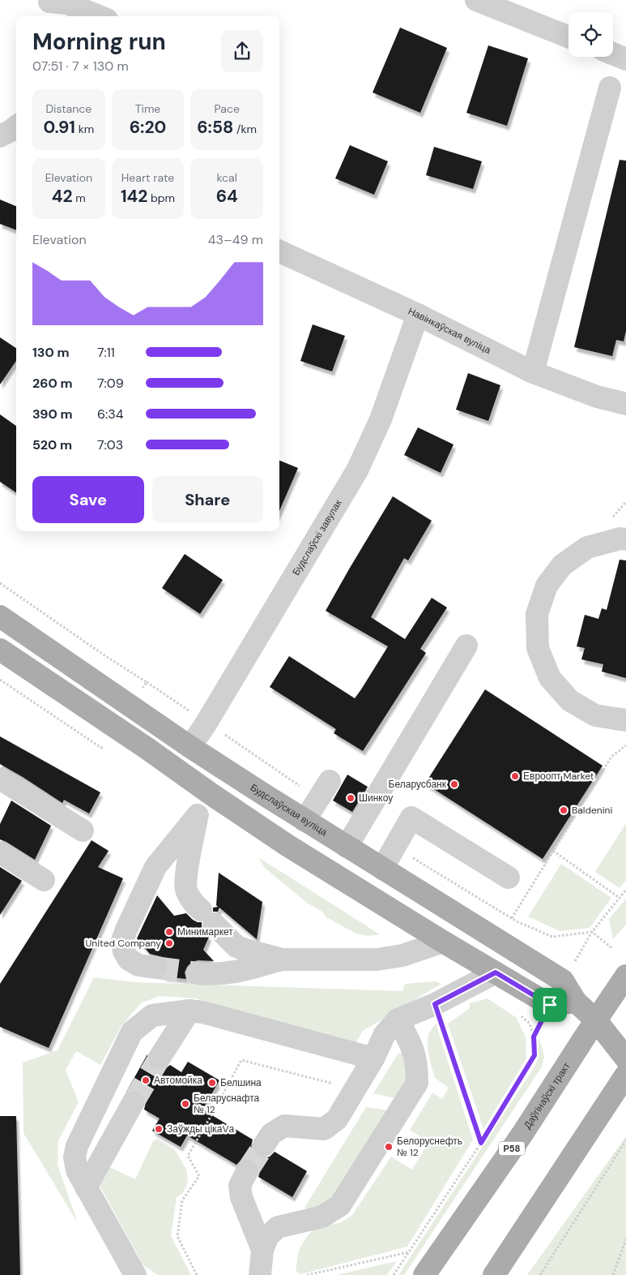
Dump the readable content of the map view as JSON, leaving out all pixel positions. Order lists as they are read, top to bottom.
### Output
{
  "streets": {
    "main road": ["Будслаўская вуліца", "Даўгінаўскі тракт", "Р58"],
    "street": ["Навінкаўская вуліца", "Будслаўскі завулак"]
  },
  "crossings": [
    ["Навінкаўская вуліца", "Будслаўскі завулак"],
    ["Будслаўскі завулак", "Будслаўская вуліца"],
    ["Будслаўская вуліца", "Даўгінаўскі тракт"]
  ],
  "places": [
    "Евроопт Market",
    "Беларусбанк",
    "Шинкоу",
    "Baldenini",
    "Минимаркет",
    "United Company",
    "Автомойка",
    "Белшина",
    "Беларуснафта № 12",
    "Заўжды цікаVа",
    "Белоруснефть № 12"
  ],
  "page": {
    "heading": ["Morning run", "07:51 · 7 × 130 m"],
    "stats": [
      ["Distance", "0.91 km"],
      ["Time", "6:20"],
      ["Pace", "6:58 /km"],
      ["Elevation", "42 m"],
      ["Heart rate", "142 bpm"],
      ["kcal", "64"]
    ],
    "chart": ["Elevation", "43–49 m"],
    "list": [
      {
        "name": "130 m",
        "note": "7:11"
      },
      {
        "name": "260 m",
        "note": "7:09"
      },
      {
        "name": "390 m",
        "note": "6:34"
      },
      {
        "name": "520 m",
        "note": "7:03"
      }
    ],
    "buttons": ["Save", "Share"]
  }
}
